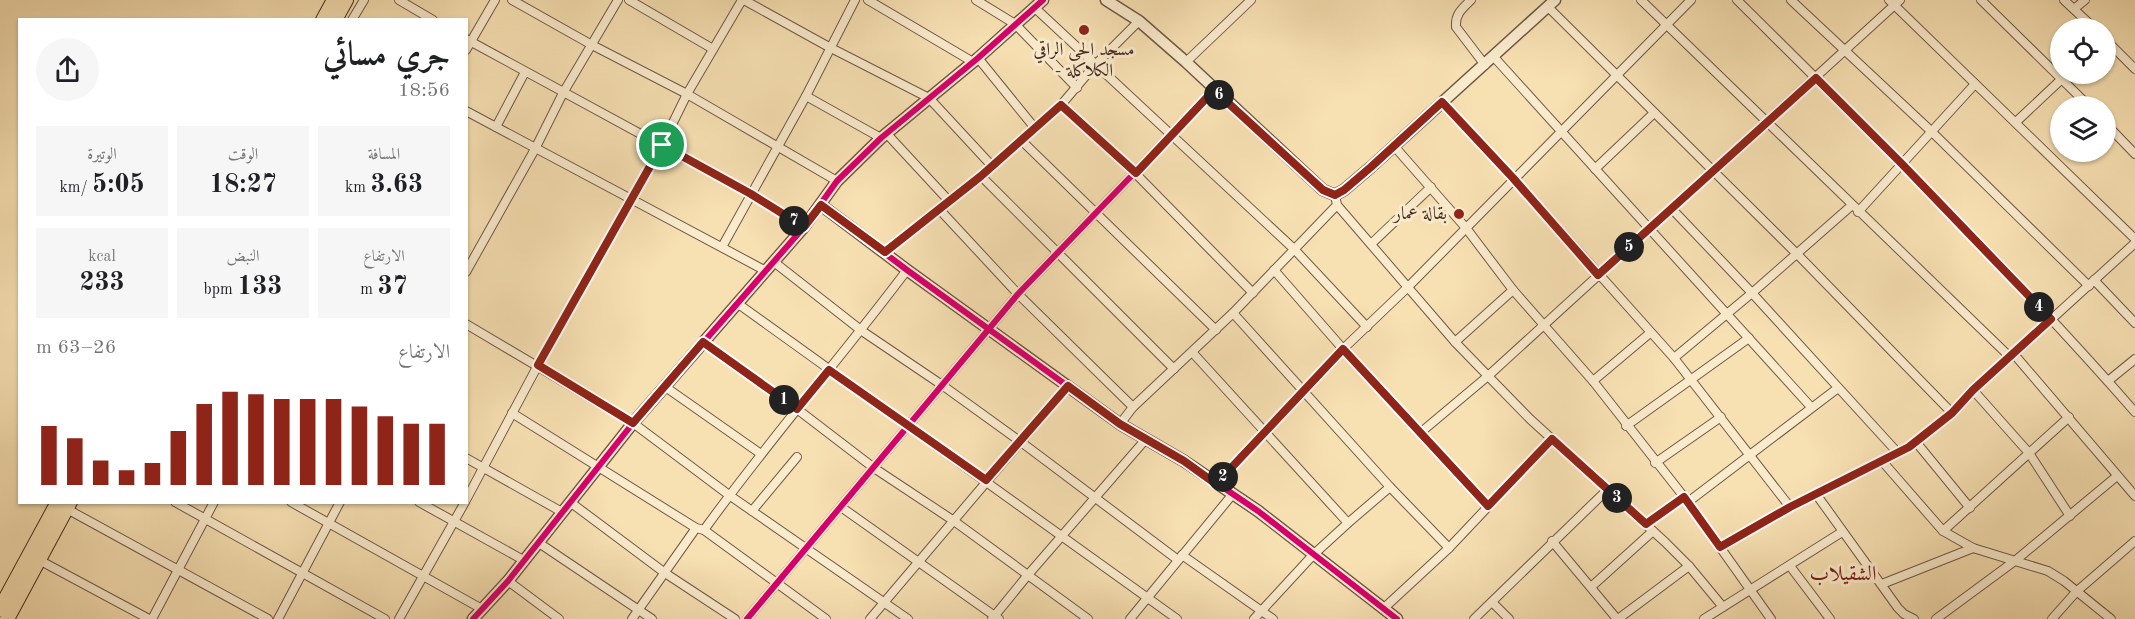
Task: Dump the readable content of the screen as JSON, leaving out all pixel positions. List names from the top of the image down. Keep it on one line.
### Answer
{"districts":["الشقيلاب"],"places":["مسجد الحي الراقي - الكلاكلة","بقالة عمار"],"page":{"heading":["جري مسائي","18:56"],"pins":["6","7","5","4","1","2","3"],"stats":[["المسافة","3.63 km"],["الوقت","18:27"],["الوتيرة","5:05 /km"],["الارتفاع","37 m"],["النبض","133 bpm"],["kcal","233"]],"chart":["الارتفاع","26–63 m"]}}
